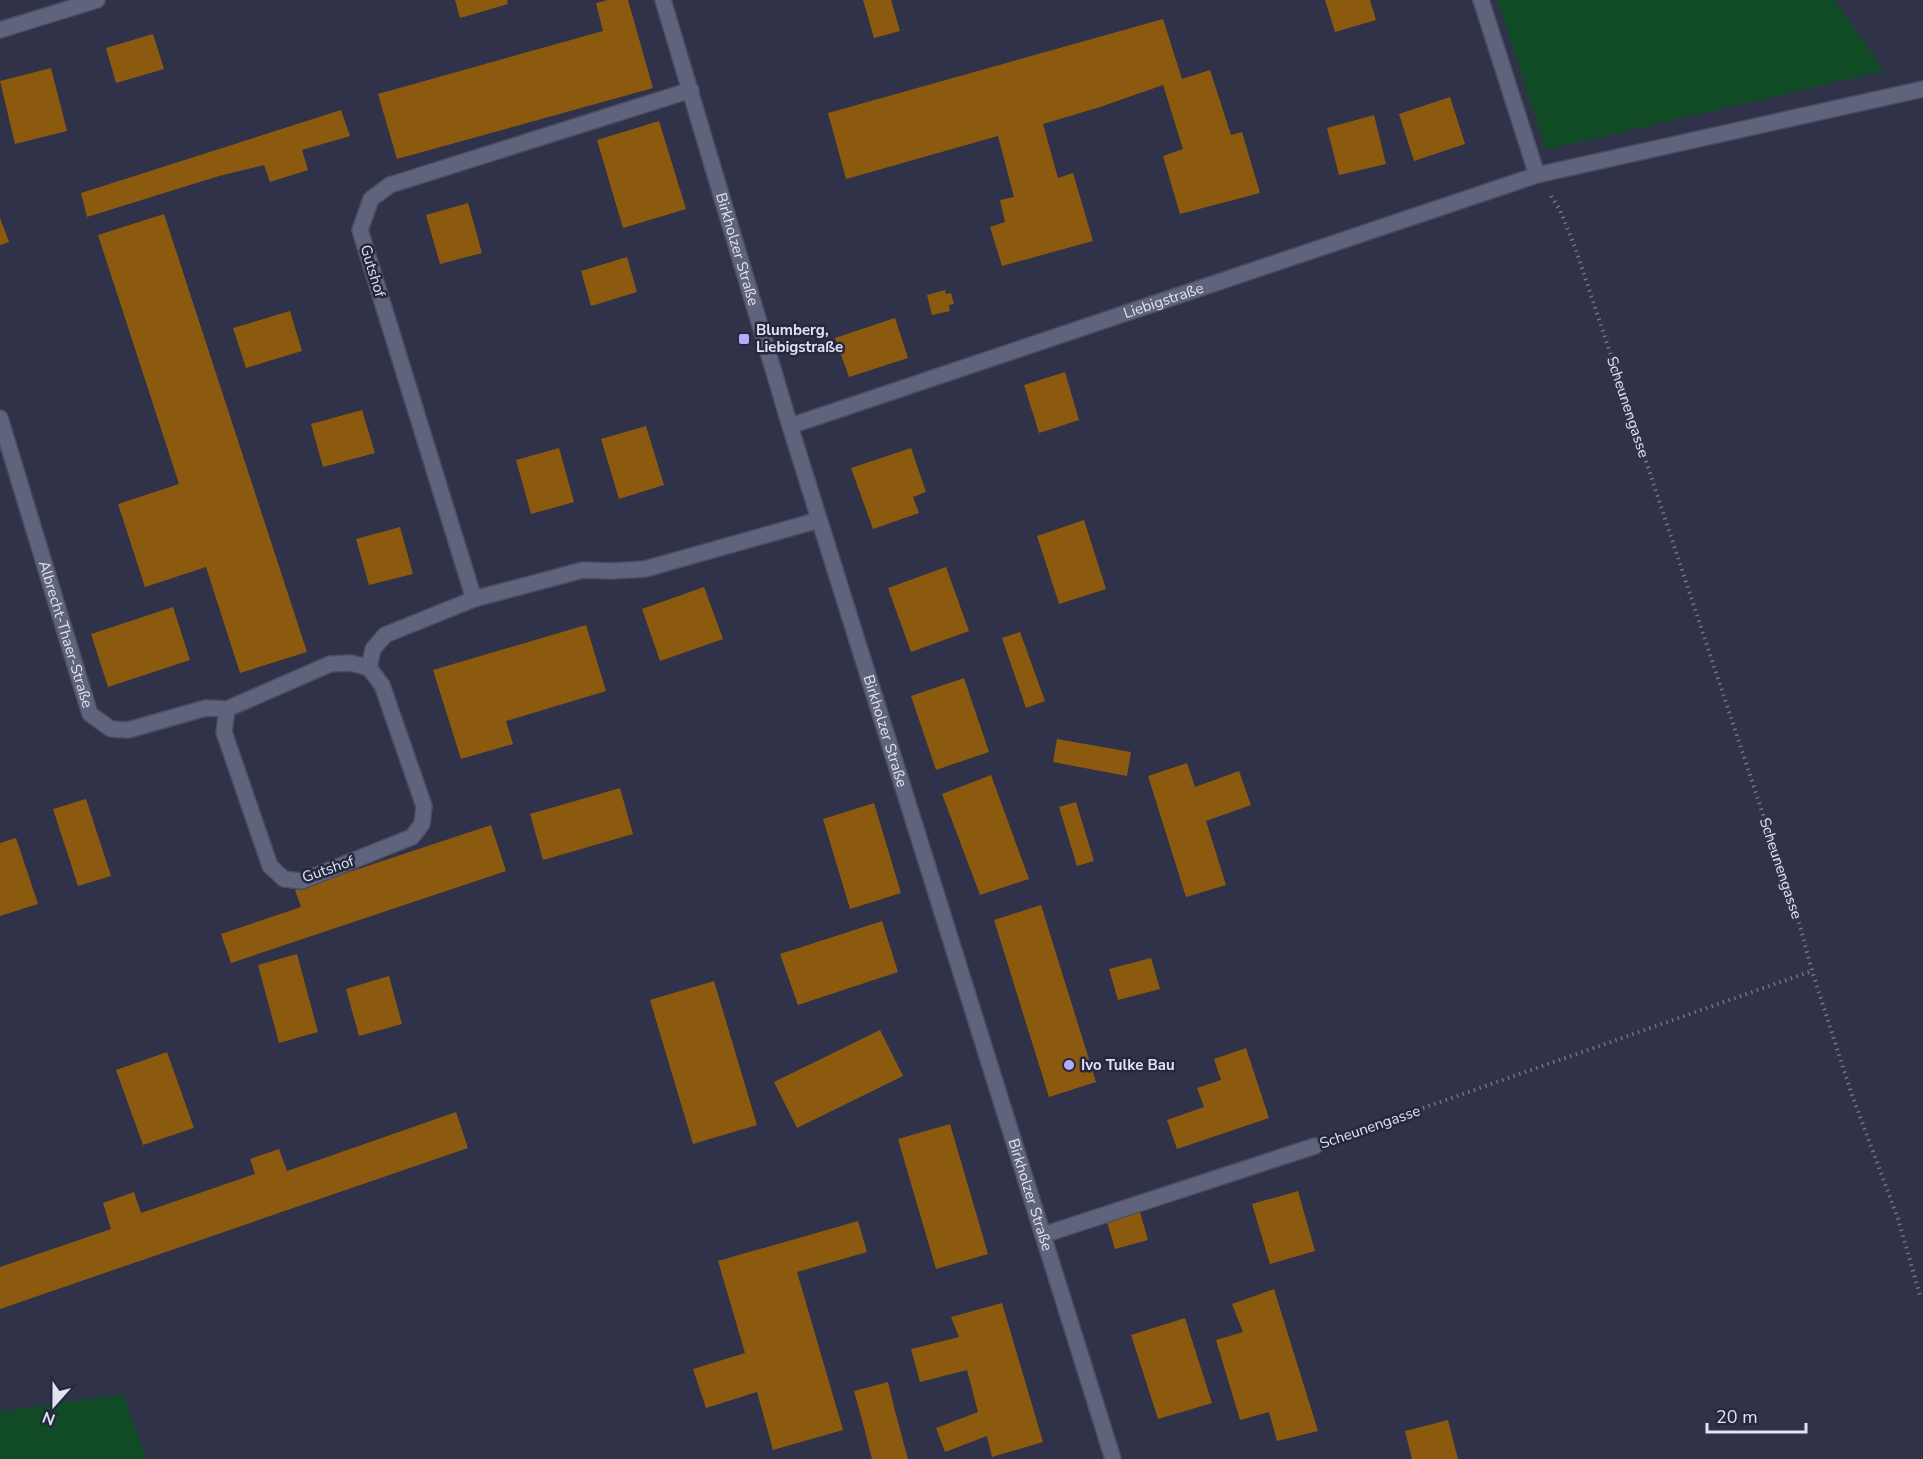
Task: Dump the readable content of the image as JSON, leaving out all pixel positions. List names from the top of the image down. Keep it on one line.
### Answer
{"streets":{"street":["Birkholzer Straße","Gutshof","Liebigstraße","Scheunengasse","Albrecht-Thaer-Straße"]},"crossings":[["Birkholzer Straße","Gutshof"],["Birkholzer Straße","Liebigstraße"],["Birkholzer Straße","Scheunengasse"],["Gutshof","Albrecht-Thaer-Straße"],["Liebigstraße","Scheunengasse"]],"places":{"transit":["Blumberg, Liebigstraße"],"other":["Ivo Tulke Bau"]},"scale_bar":"20 m","north":"bottom"}
